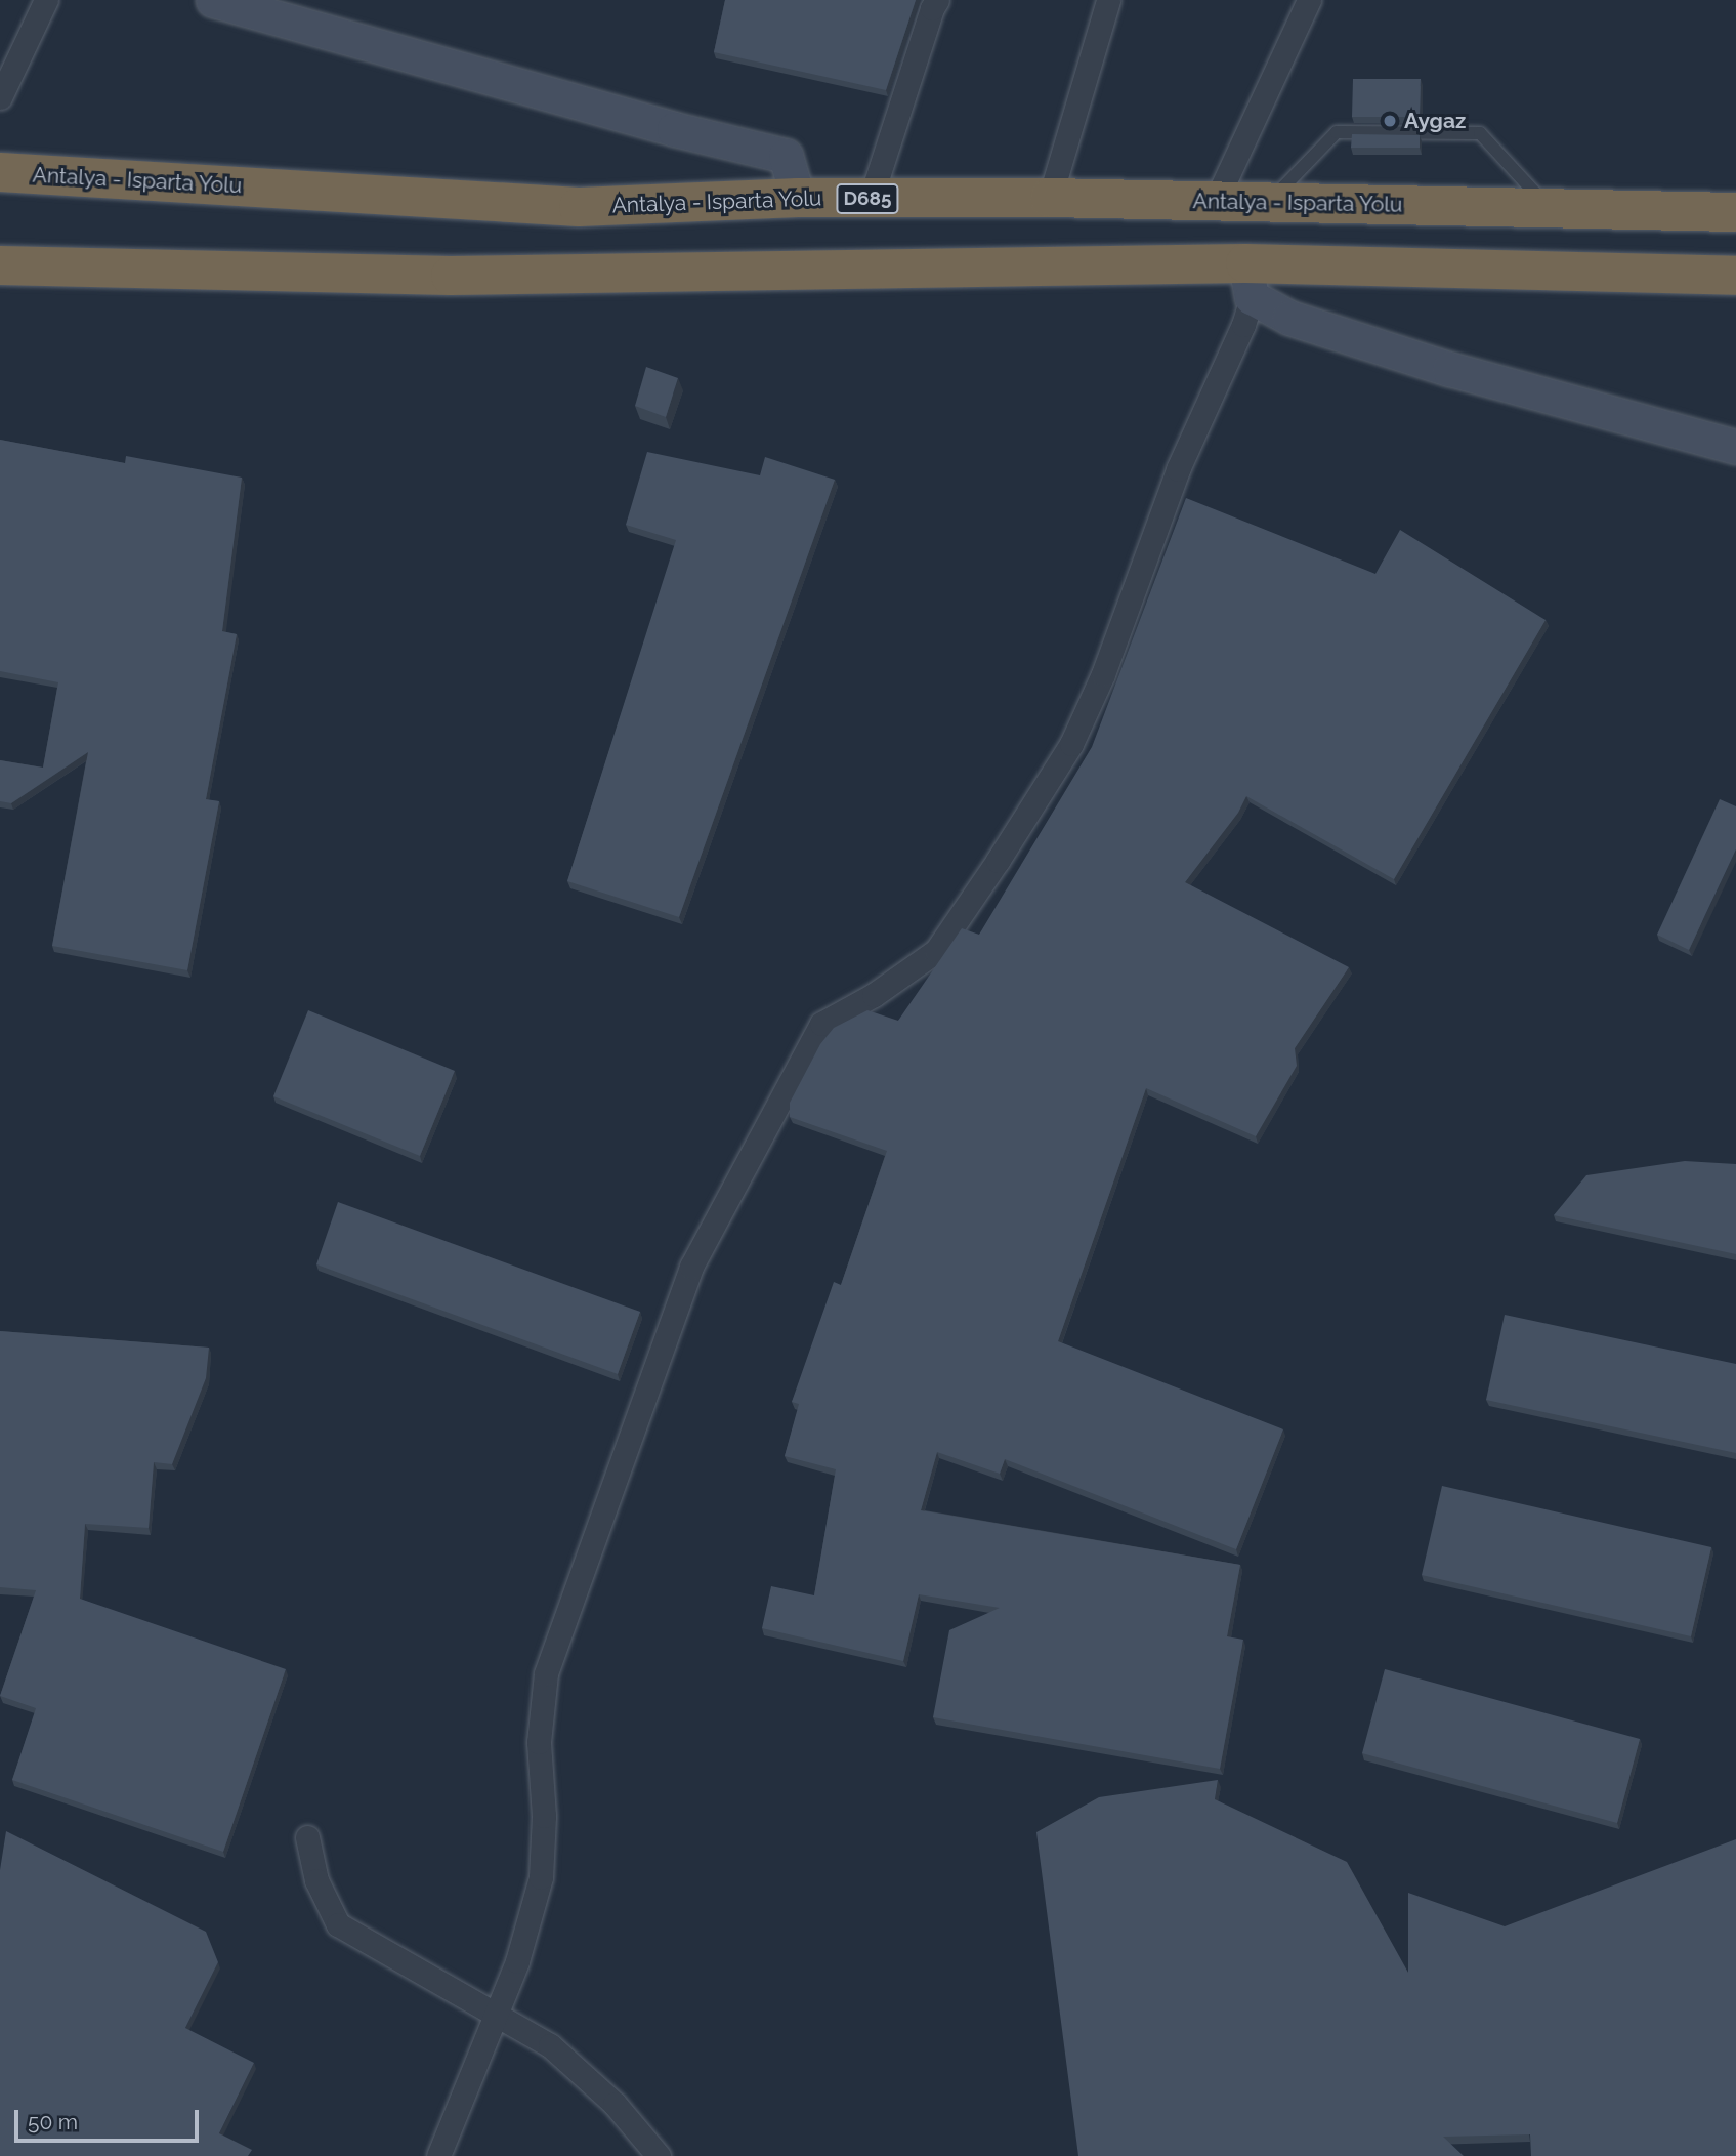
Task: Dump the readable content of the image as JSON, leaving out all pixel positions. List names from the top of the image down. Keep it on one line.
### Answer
{"streets":{"highway":["Antalya - Isparta Yolu","D685"]},"places":["Aygaz"],"scale_bar":"50 m"}
